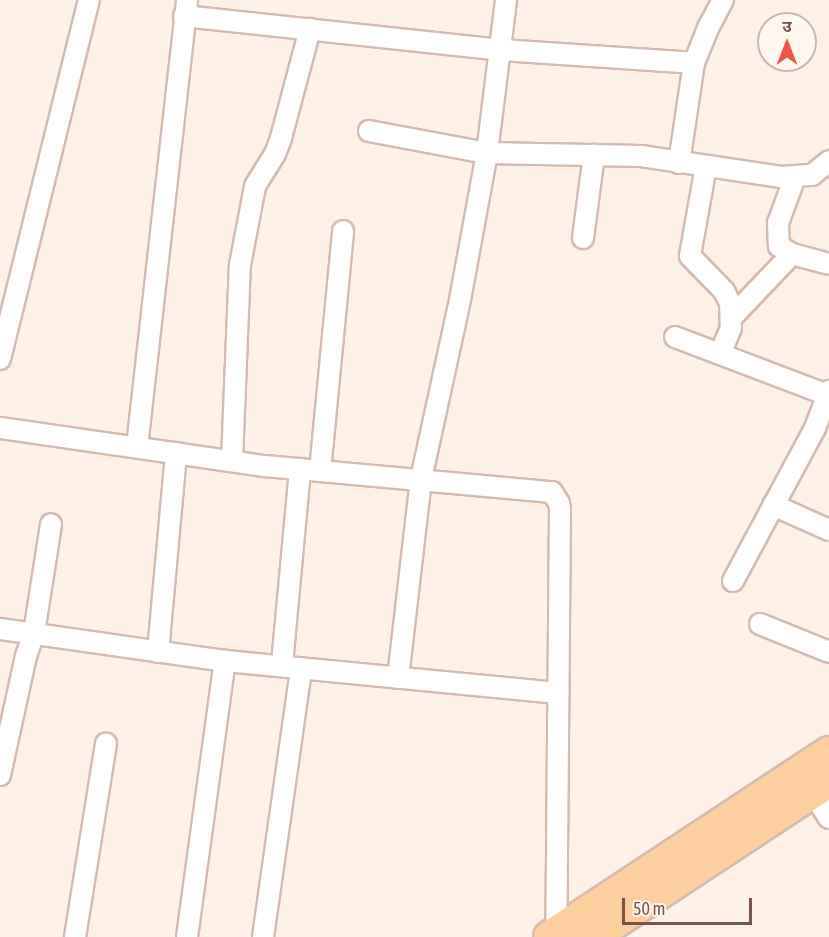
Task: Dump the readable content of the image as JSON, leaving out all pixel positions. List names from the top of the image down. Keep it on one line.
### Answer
{"scale_bar":"50 m","north":"top"}
